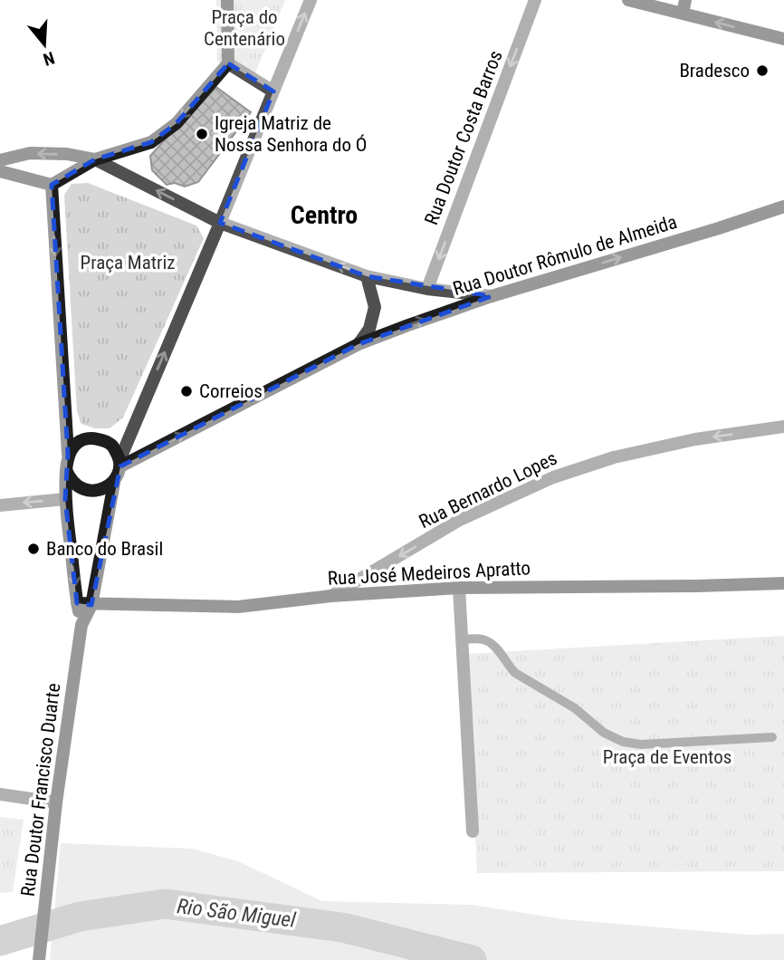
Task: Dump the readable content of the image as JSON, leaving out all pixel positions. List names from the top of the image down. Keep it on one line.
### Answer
{"streets":{"main road":["Rua Doutor Rômulo de Almeida","Rua José Medeiros Apratto","Rua Doutor Francisco Duarte"],"street":["Rua Doutor Costa Barros","Rua Bernardo Lopes"]},"crossings":[["Rua Doutor Rômulo de Almeida","Rua Doutor Francisco Duarte"],["Rua Bernardo Lopes","Rua José Medeiros Apratto"],["Rua José Medeiros Apratto","Rua Doutor Francisco Duarte"]],"one_way":["Rua Doutor Costa Barros","Rua Doutor Rômulo de Almeida","Rua Bernardo Lopes"],"districts":["Centro"],"water":["Rio São Miguel"],"parks":["Praça do Centenário","Praça Matriz","Praça de Eventos"],"places":["Bradesco","Igreja Matriz de Nossa Senhora do Ó","Correios","Banco do Brasil"],"north":"bottom"}
